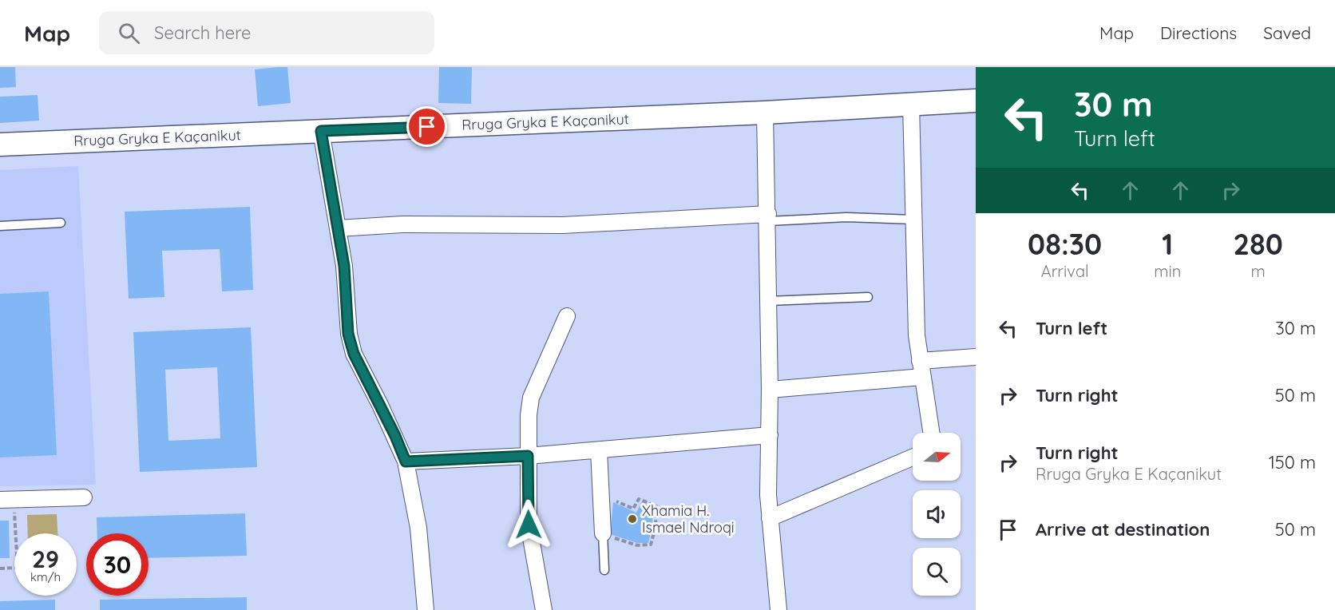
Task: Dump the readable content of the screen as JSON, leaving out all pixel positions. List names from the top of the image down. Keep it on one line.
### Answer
{"streets":{"street":["Rruga Gryka E Kaçanikut"]},"places":["Xhamia H. Ismael Ndroqi"],"north":"right","page":{"header":"Map","search":"Search here","nav":["Map","Directions","Saved"],"turn":["30 m","Turn left"],"eta":["08:30","Arrival","1","min","280","m"],"list":[{"name":"Turn left","value":"30 m"},{"name":"Turn right","value":"50 m"},{"name":"Turn right","note":"Rruga Gryka E Kaçanikut","value":"150 m"},{"name":"Arrive at destination","value":"50 m"}],"speed":"29 km/h","limit":"30"}}
